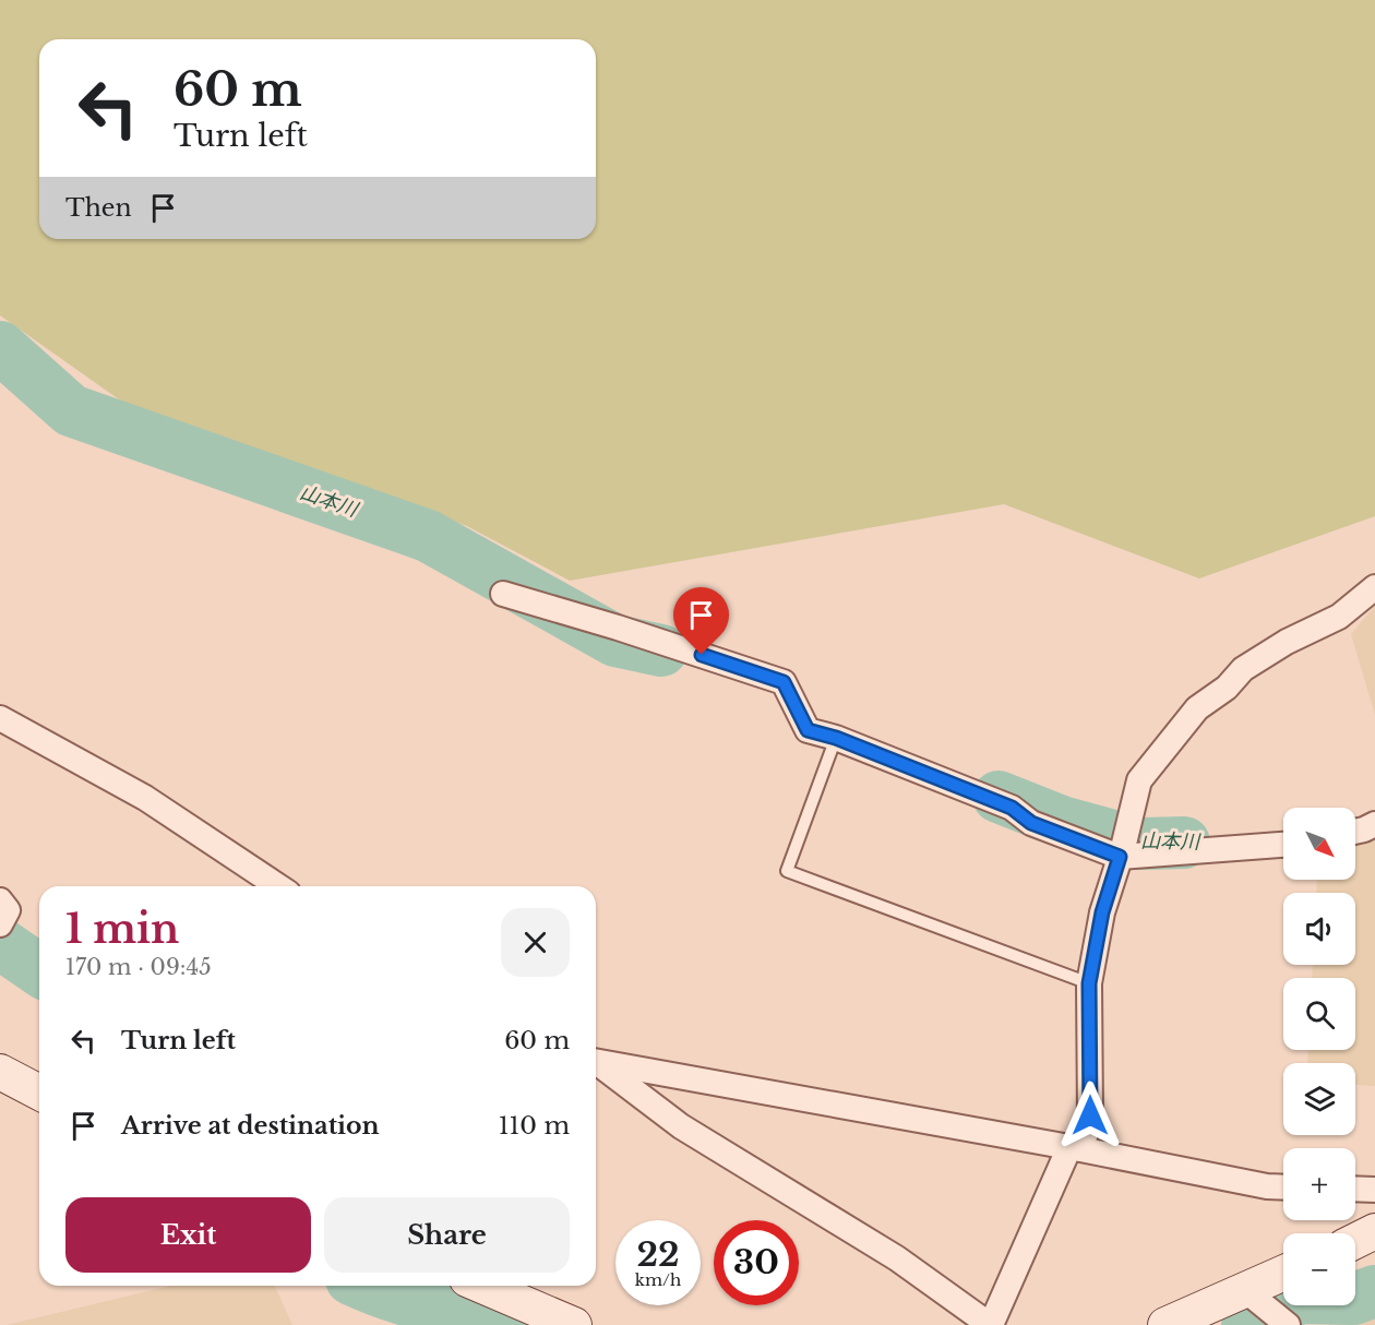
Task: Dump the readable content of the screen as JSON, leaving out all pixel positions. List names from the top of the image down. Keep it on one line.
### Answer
{"water":["山本川"],"north":"bottom right","page":{"turn":["60 m","Turn left"],"then":"Then","map_buttons":["+","−"],"heading":["1 min","170 m · 09:45"],"list":[{"name":"Turn left","value":"60 m"},{"name":"Arrive at destination","value":"110 m"}],"buttons":["Exit","Share"],"speed":"22 km/h","limit":"30"}}
